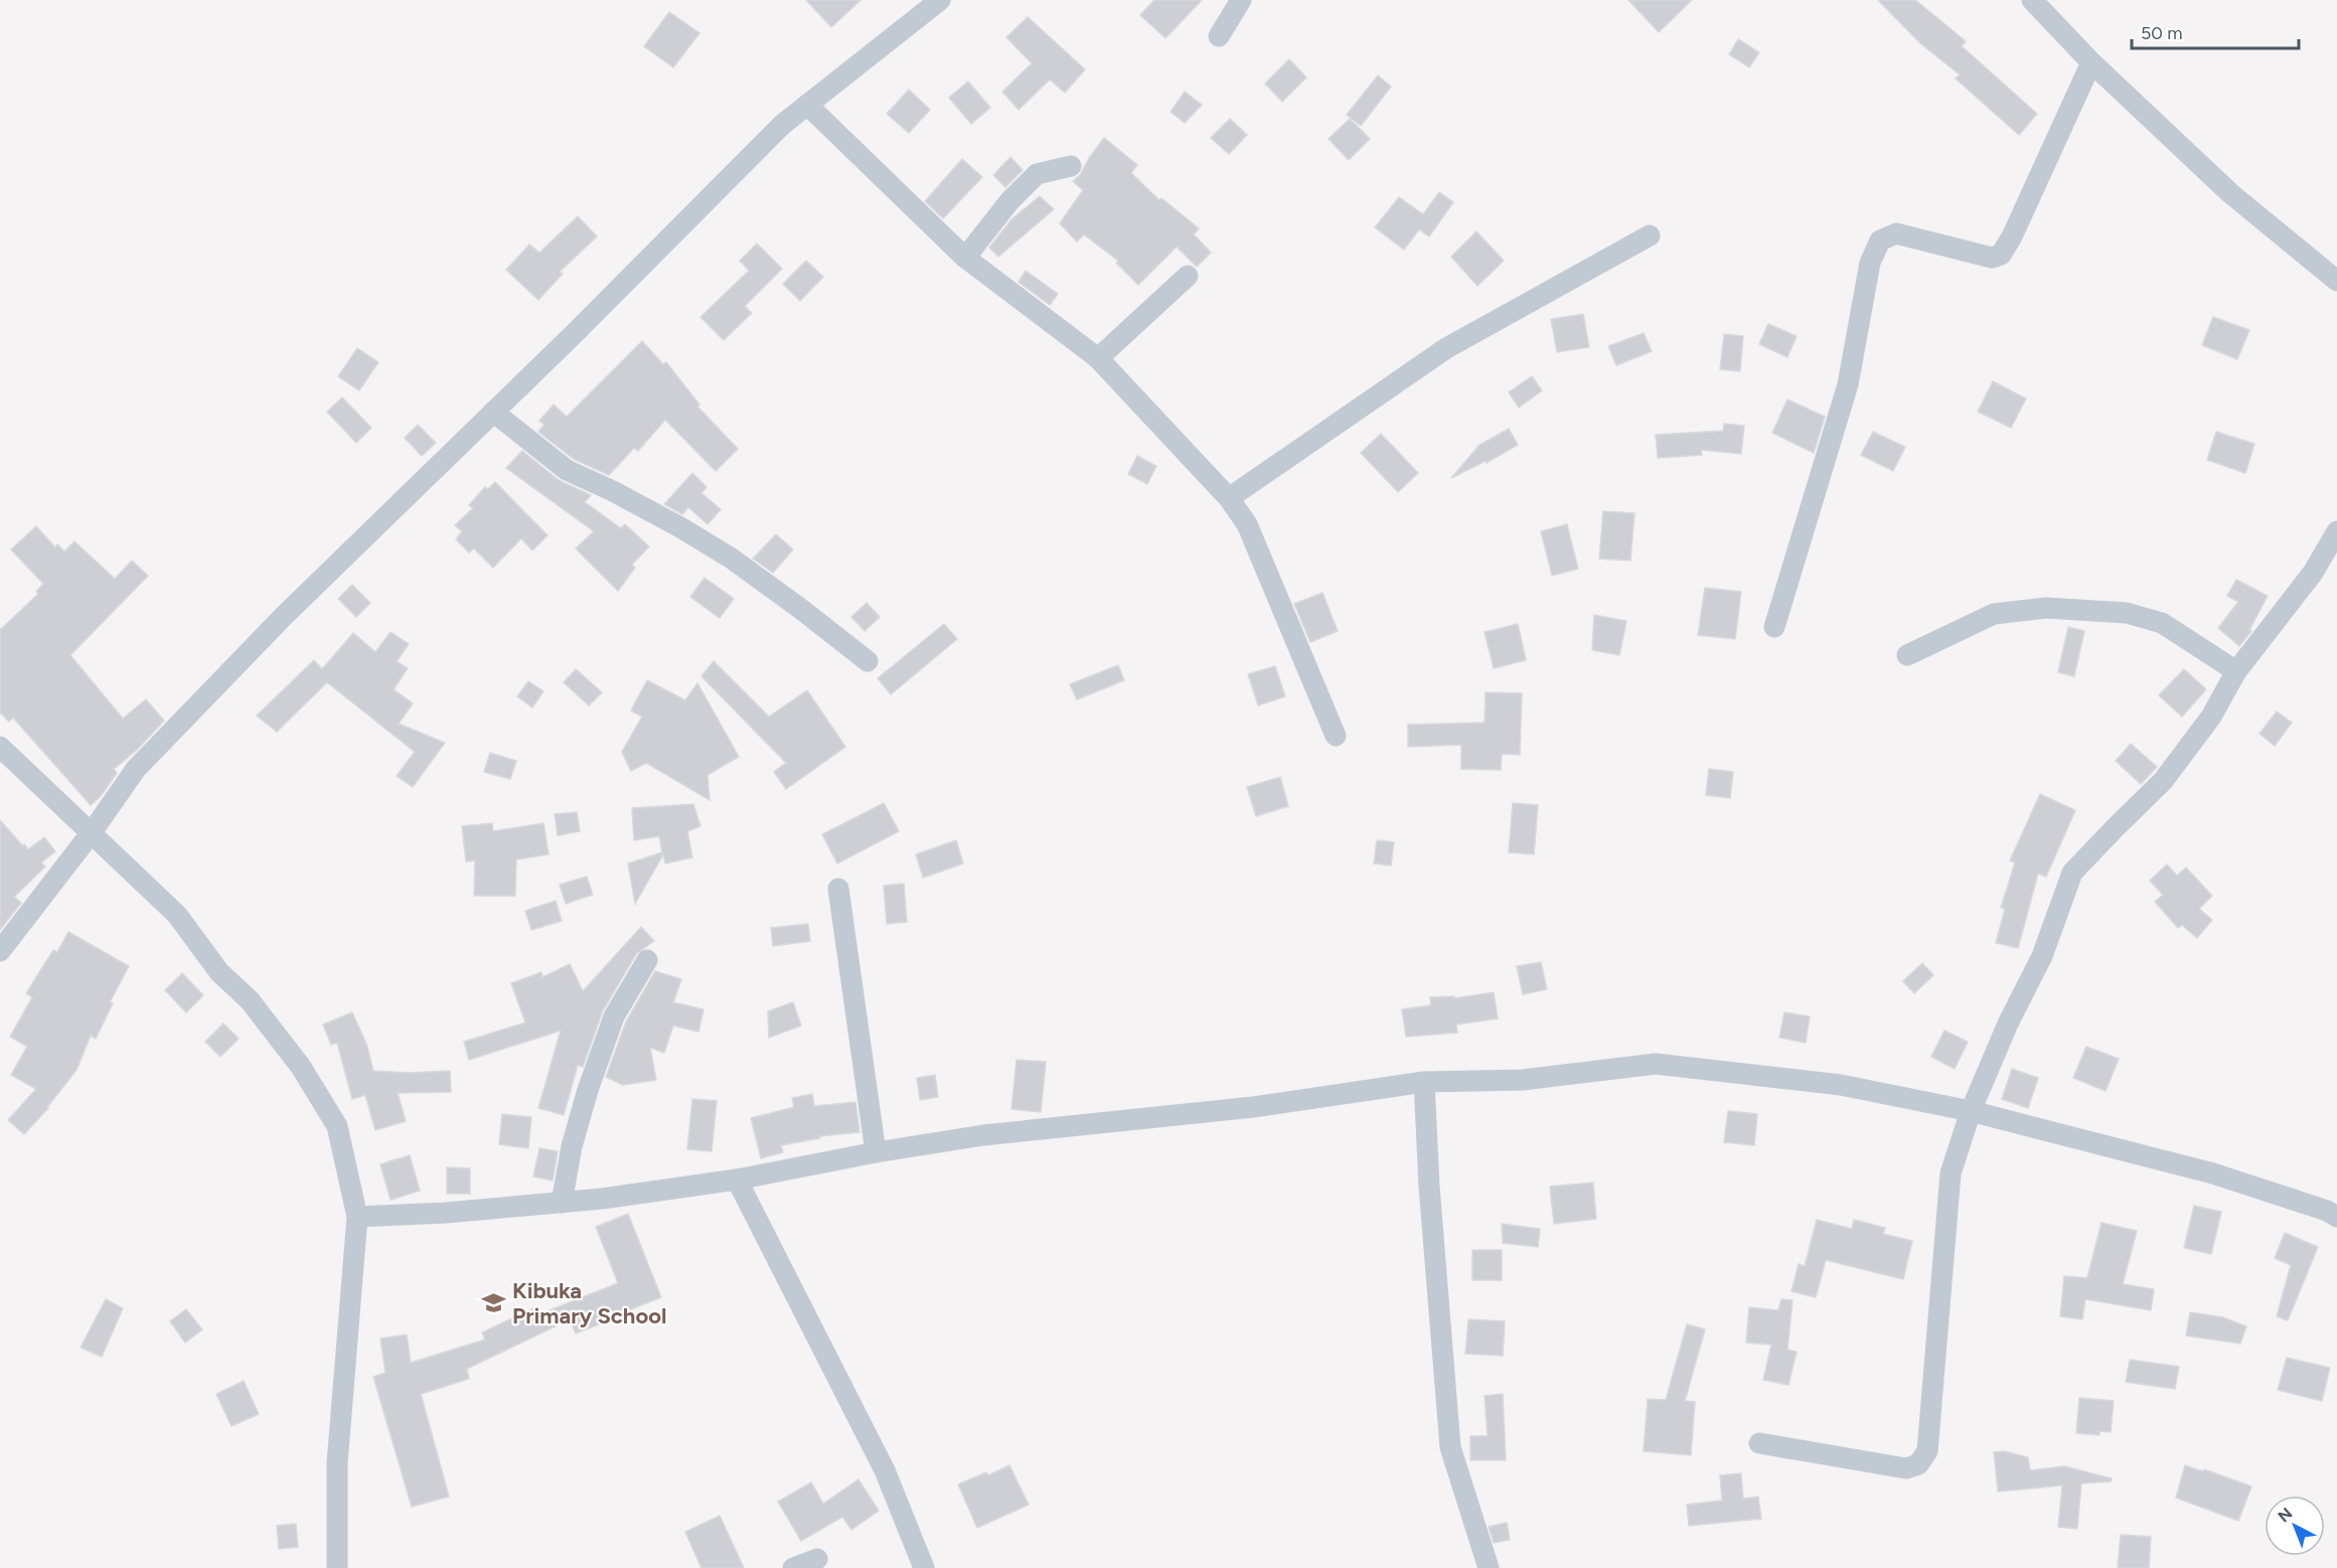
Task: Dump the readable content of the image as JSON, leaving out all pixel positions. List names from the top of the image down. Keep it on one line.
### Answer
{"places":{"school or university":["Kibuka Primary School"]},"scale_bar":"50 m","north":"top left"}
